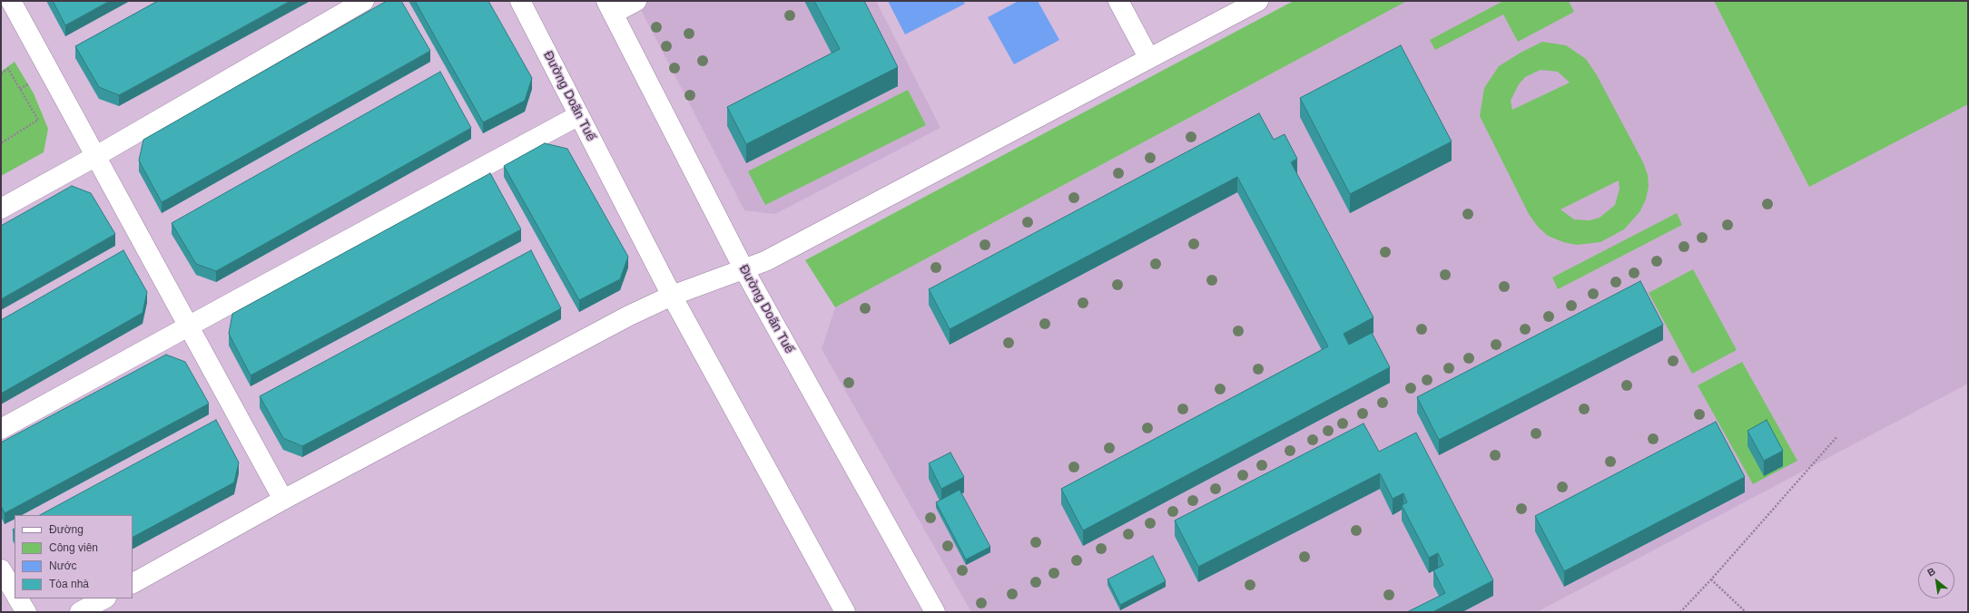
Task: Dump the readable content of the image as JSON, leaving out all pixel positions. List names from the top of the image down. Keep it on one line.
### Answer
{"streets":{"street":["Đường Doãn Tuế"]},"legend":["Đường","Công viên","Nước","Tòa nhà"],"north":"top left"}
